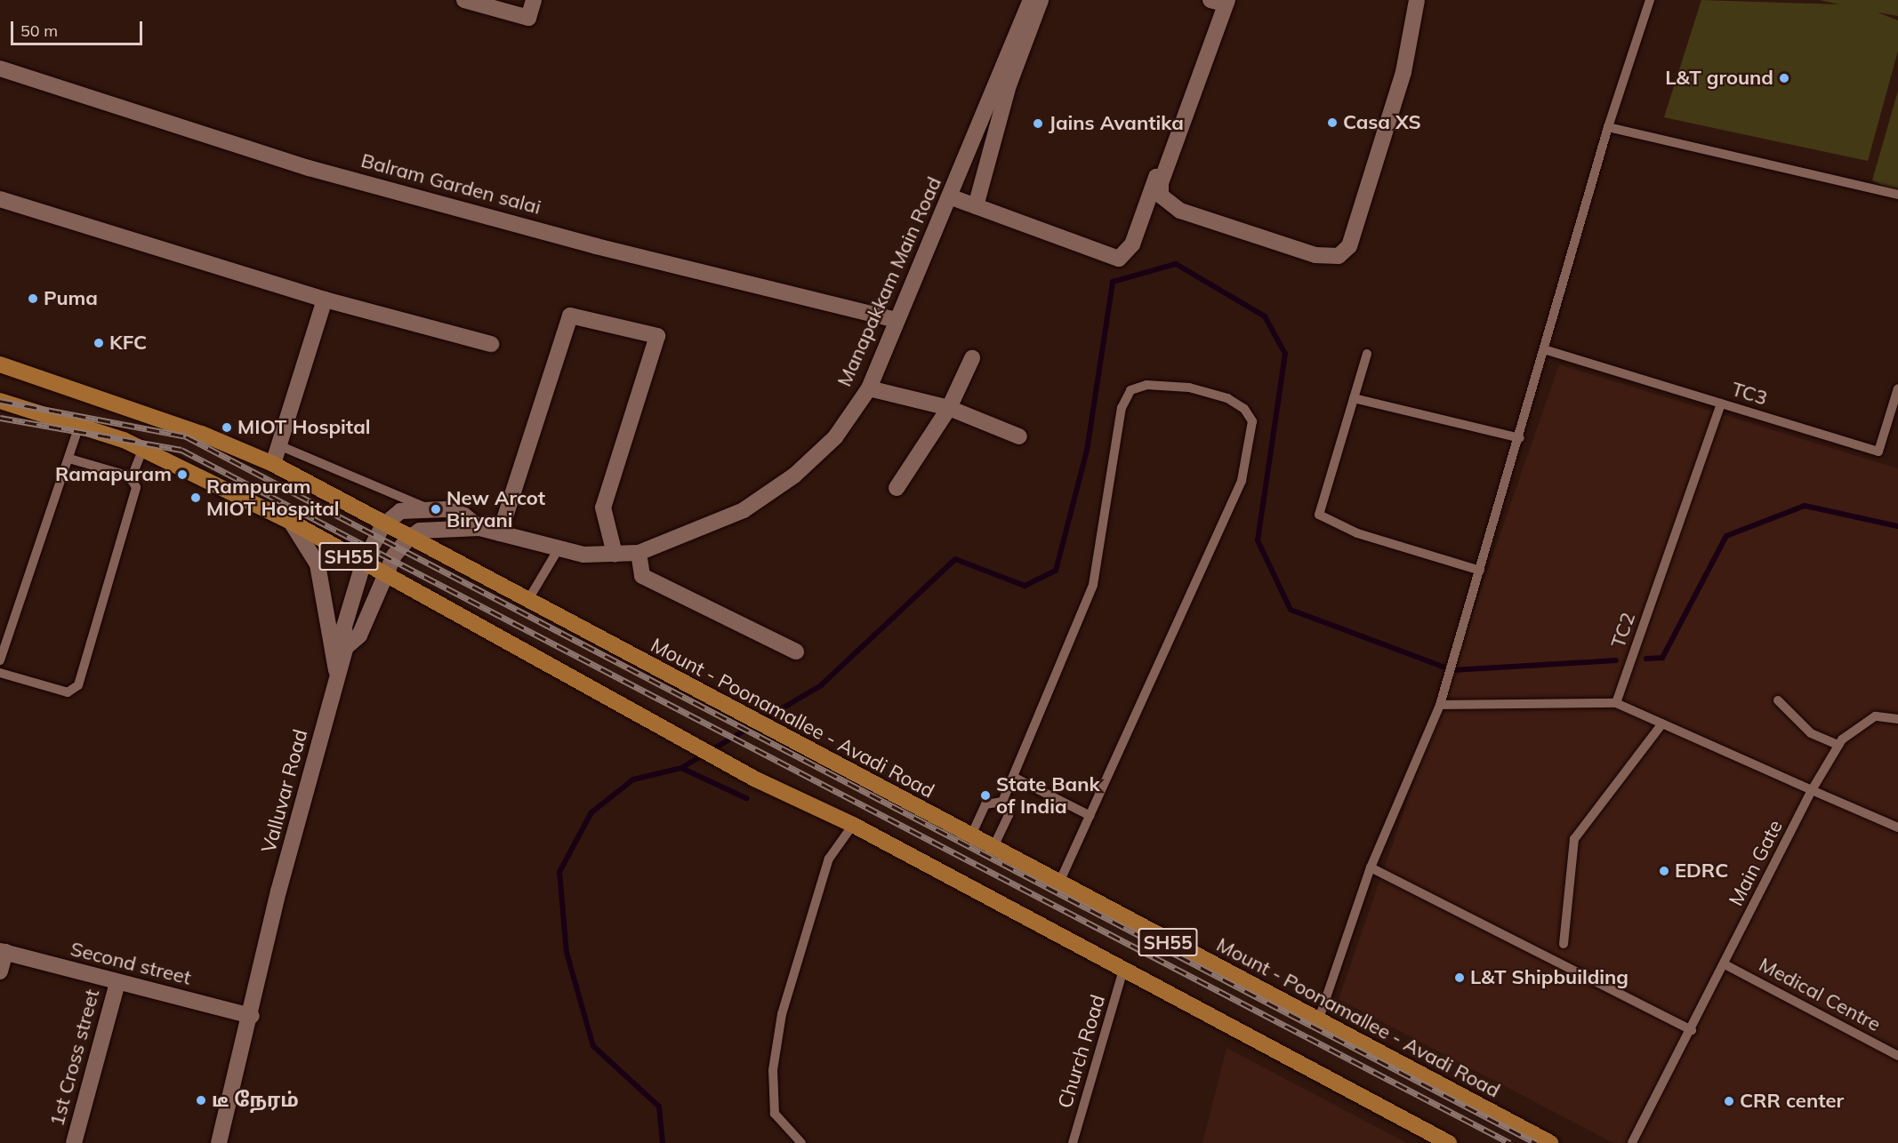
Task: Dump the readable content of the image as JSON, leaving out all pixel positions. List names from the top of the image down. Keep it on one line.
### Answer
{"streets":{"main road":["SH55","Mount - Poonamallee - Avadi Road"],"street":["Balram Garden salai","Manapakkam Main Road","Valluvar Road","Second street","1st Cross street"],"lane":["TC3","TC2","Main Gate","Medical Centre","Church Road"]},"crossings":[["Balram Garden salai","Manapakkam Main Road"],["Manapakkam Main Road","SH55"],["Manapakkam Main Road","Mount - Poonamallee - Avadi Road"],["Manapakkam Main Road","Valluvar Road"],["TC3","TC2"],["SH55","Valluvar Road"],["SH55","Church Road"],["Mount - Poonamallee - Avadi Road","Valluvar Road"],["Valluvar Road","Second street"],["Main Gate","Medical Centre"],["Second street","1st Cross street"]],"places":["L&T ground","Casa XS","Jains Avantika","Puma","KFC","MIOT Hospital","Ramapuram","Rampuram MIOT Hospital","New Arcot Biryani","State Bank of India","EDRC","L&T Shipbuilding","டீ நேரம்","CRR center"],"scale_bar":"50 m"}
